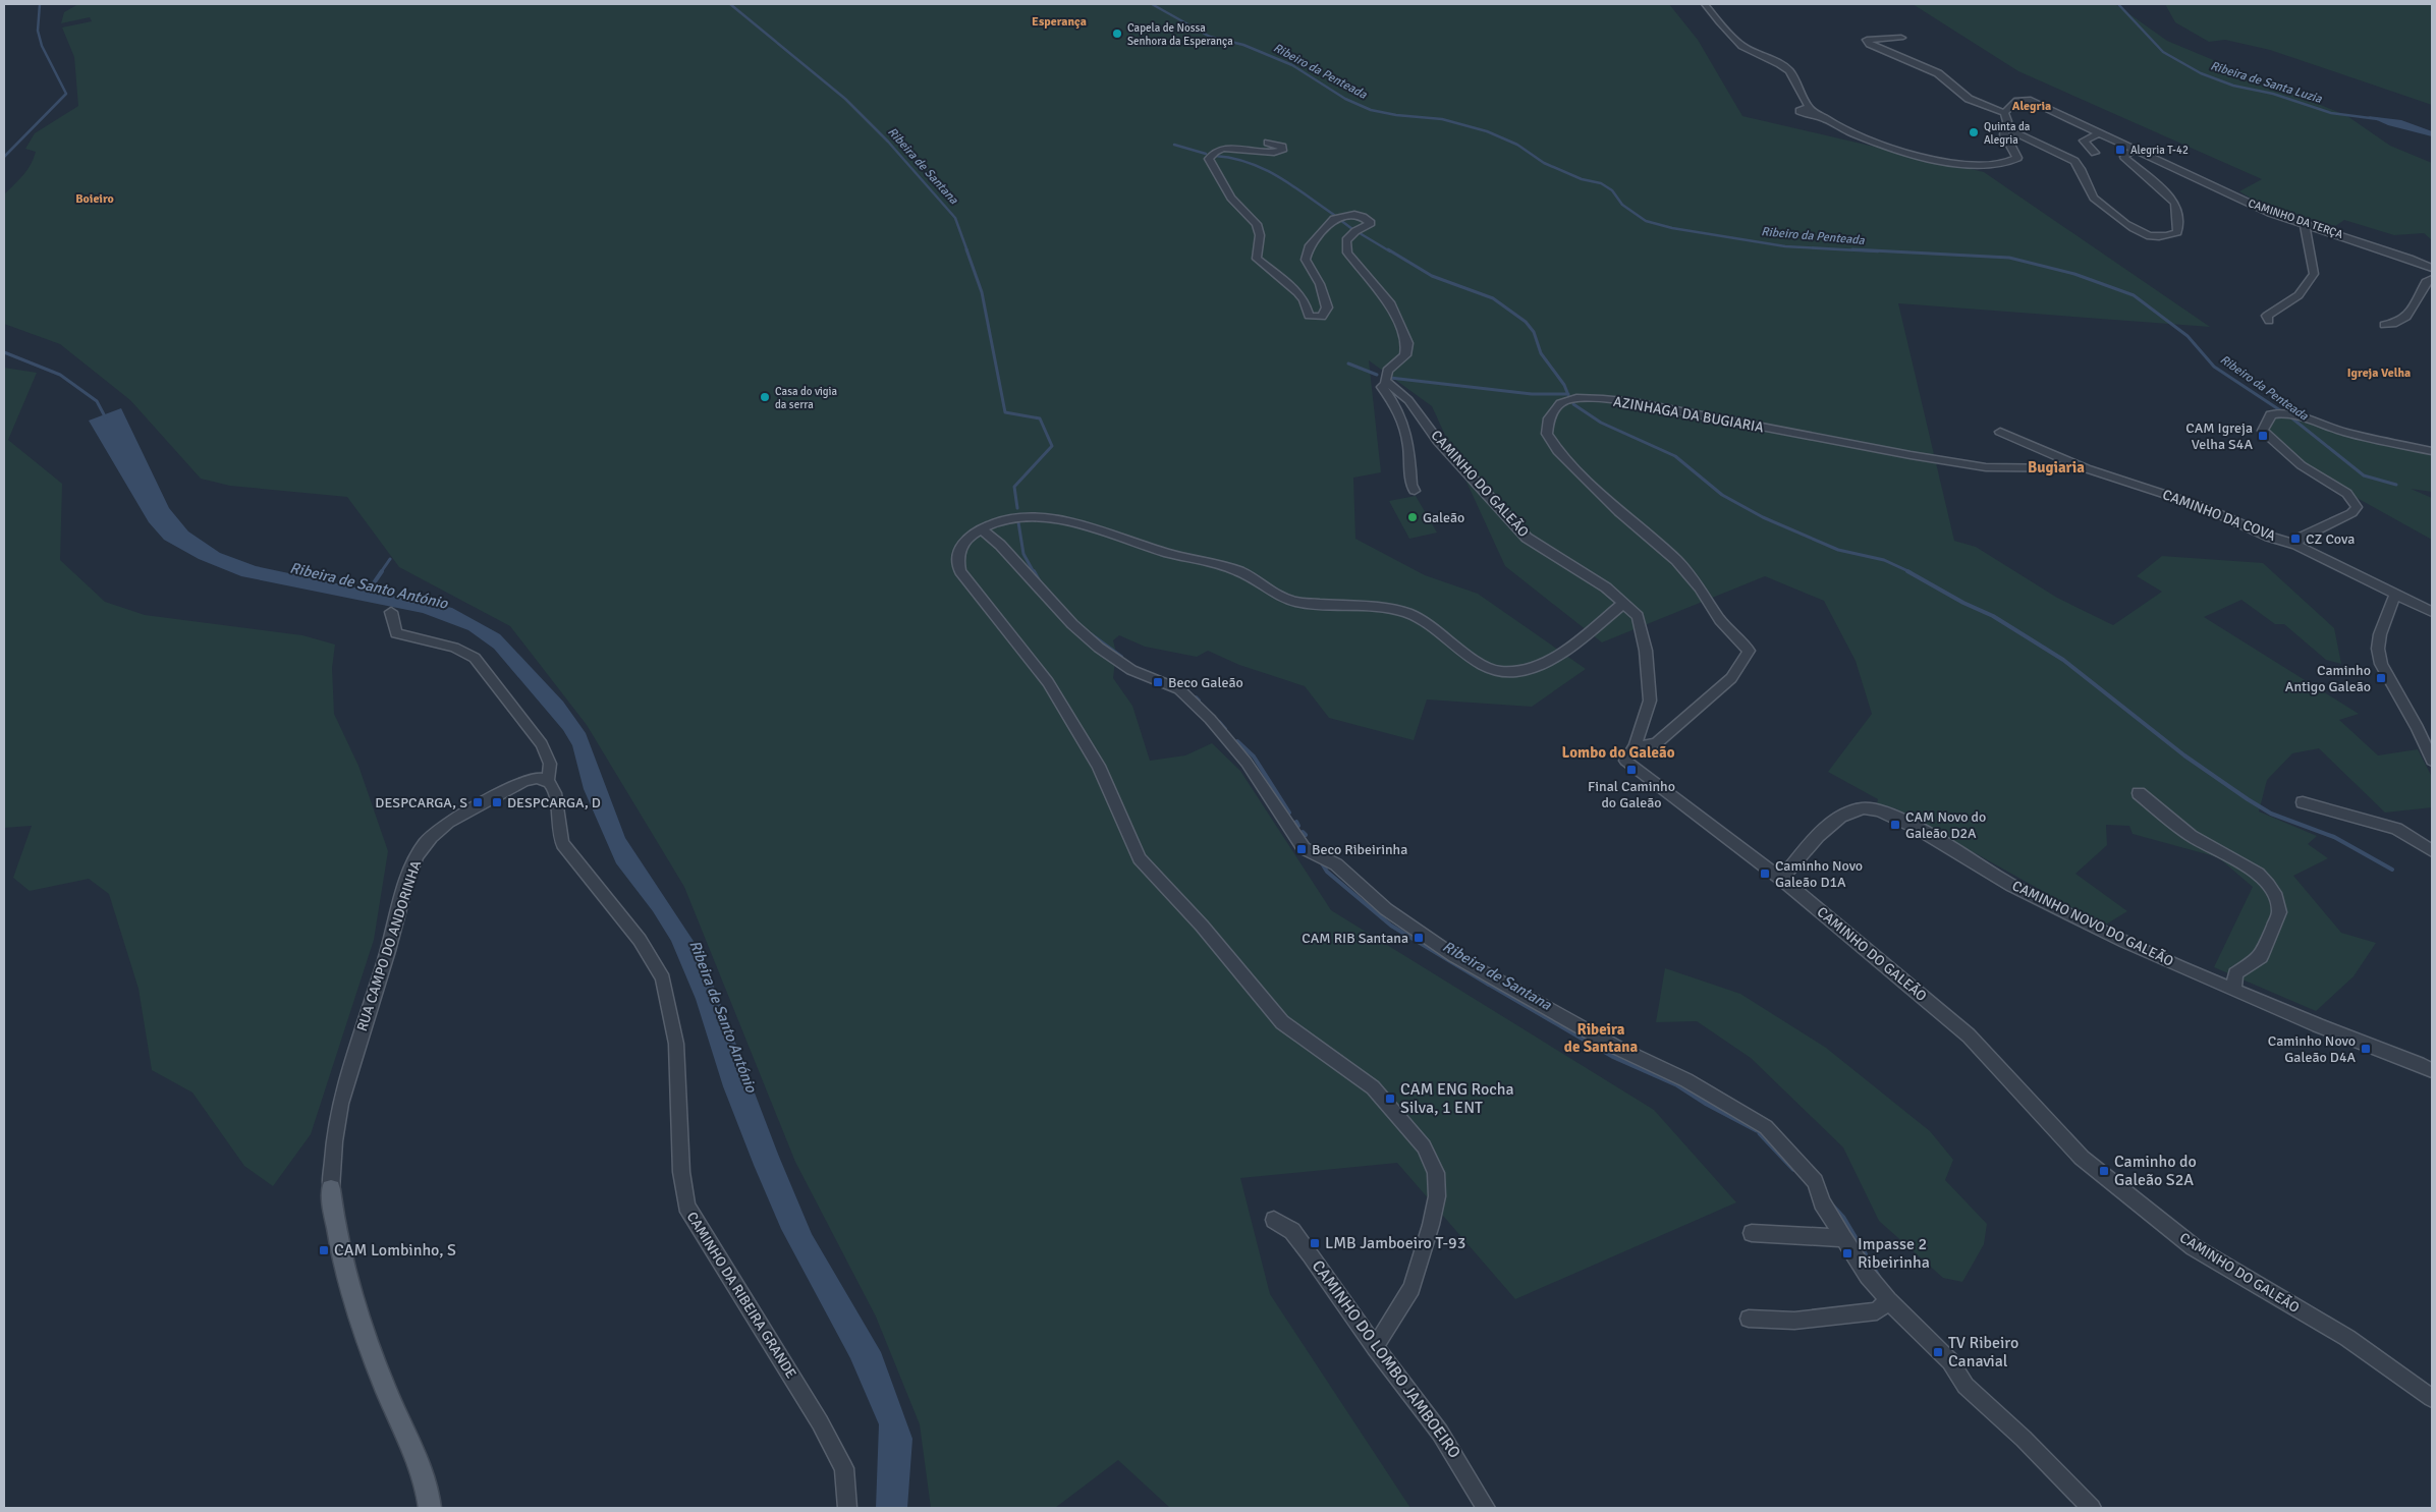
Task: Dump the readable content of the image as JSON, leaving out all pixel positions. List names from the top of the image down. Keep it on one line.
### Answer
{"streets":{"street":["CAMINHO DA TERÇA","AZINHAGA DA BUGIARIA","CAMINHO DO GALEÃO","CAMINHO DA COVA","CAMINHO NOVO DO GALEÃO","RUA CAMPO DO ANDORINHA","CAMINHO DA RIBEIRA GRANDE","CAMINHO DO LOMBO JAMBOEIRO"]},"crossings":[["AZINHAGA DA BUGIARIA","CAMINHO DO GALEÃO"],["AZINHAGA DA BUGIARIA","CAMINHO DA COVA"],["CAMINHO DO GALEÃO","CAMINHO NOVO DO GALEÃO"],["RUA CAMPO DO ANDORINHA","CAMINHO DA RIBEIRA GRANDE"]],"districts":["Esperança","Alegria","Boieiro","Igreja Velha","Bugiaria","Lombo do Galeão","Ribeira de Santana"],"water":["Ribeiro da Penteada","Ribeira de Santa Luzia","Ribeira de Santana","Ribeira de Santo António"],"places":{"other":["Capela de Nossa Senhora da Esperança","Quinta da Alegria","Casa do vigia da serra","Galeão"],"transit":["Alegria T-42","CAM Igreja Velha S4A","CZ Cova","Caminho Antigo Galeão","Beco Galeão","Final Caminho do Galeão","DESPCARGA, S","DESPCARGA, D","CAM Novo do Galeão D2A","Beco Ribeirinha","Caminho Novo Galeão D1A","CAM RIB Santana","Caminho Novo Galeão D4A","CAM ENG Rocha Silva, 1 ENT","Caminho do Galeão S2A","LMB Jamboeiro T-93","CAM Lombinho, S","Impasse 2 Ribeirinha","TV Ribeiro Canavial"]}}
